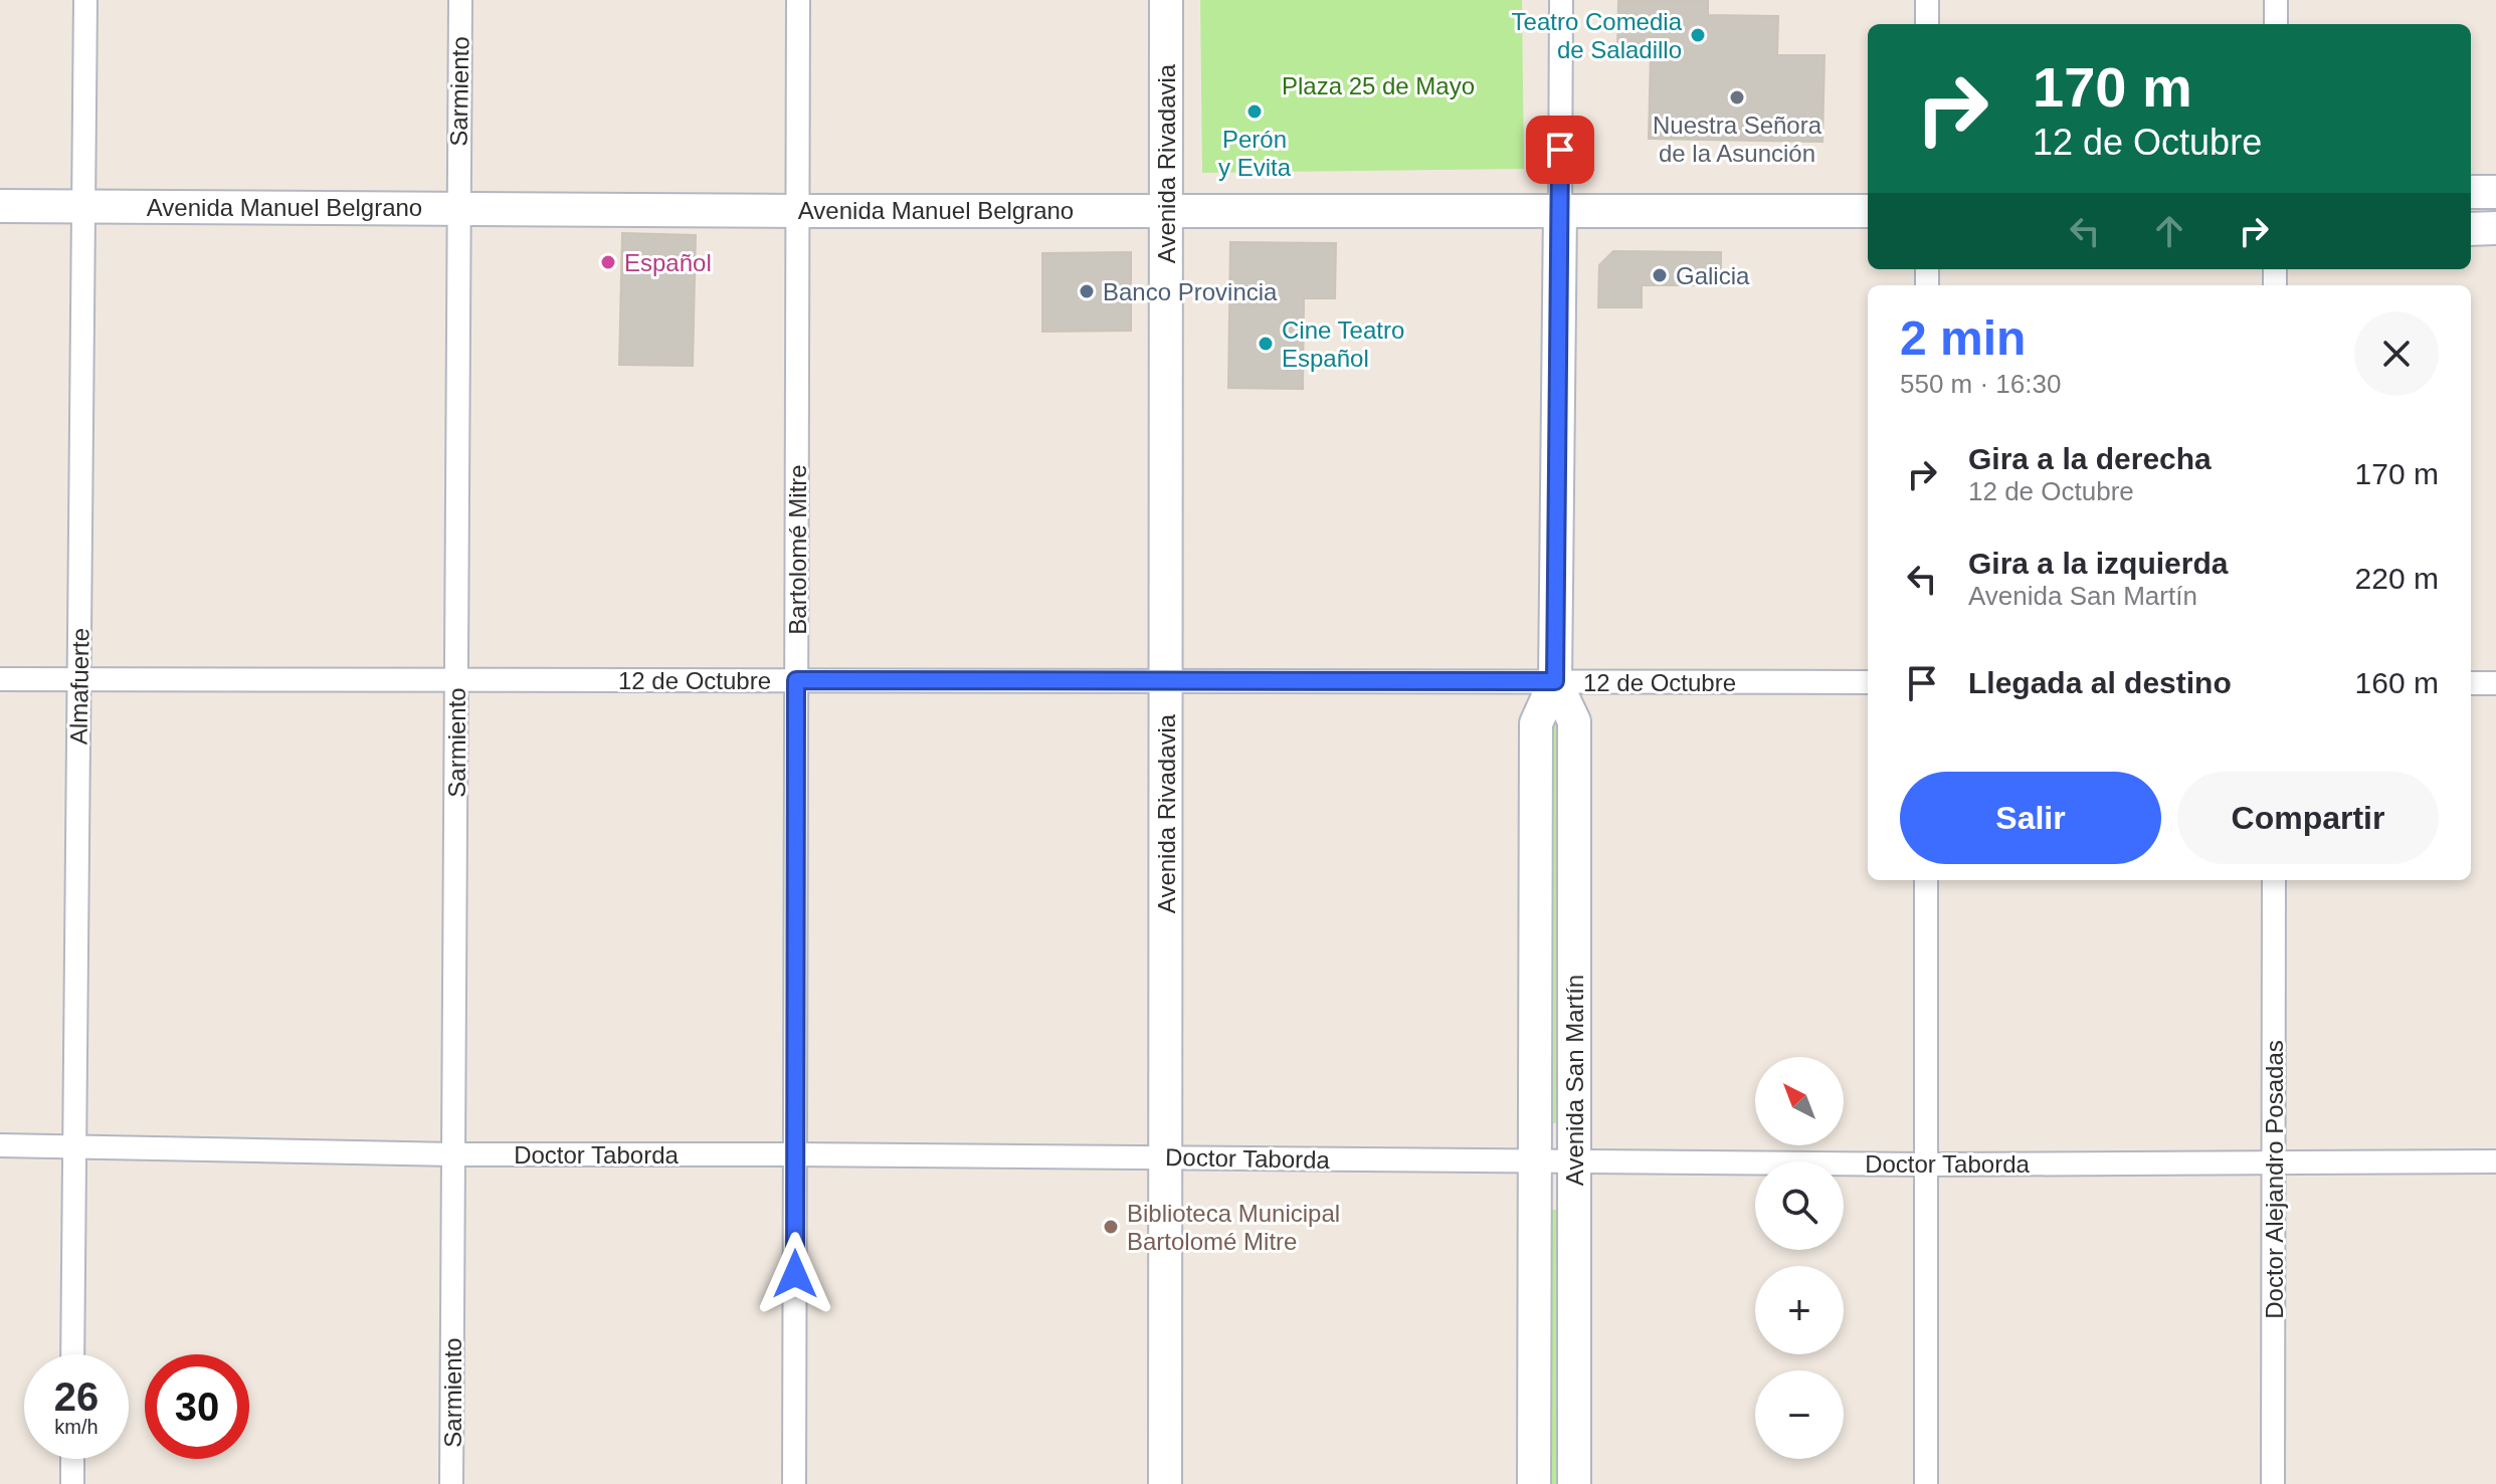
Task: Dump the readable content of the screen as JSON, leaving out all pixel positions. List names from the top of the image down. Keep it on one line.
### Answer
{"streets":{"main road":["Avenida Rivadavia","Avenida Manuel Belgrano","Avenida San Martín"],"street":["Sarmiento","Bartolomé Mitre","12 de Octubre","Almafuerte","Doctor Taborda","Doctor Alejandro Posadas"]},"crossings":[["Sarmiento","Avenida Manuel Belgrano"],["Sarmiento","12 de Octubre"],["Sarmiento","Doctor Taborda"],["Avenida Rivadavia","Avenida Manuel Belgrano"],["Avenida Rivadavia","12 de Octubre"],["Avenida Rivadavia","Doctor Taborda"],["Avenida Manuel Belgrano","Bartolomé Mitre"],["Avenida Manuel Belgrano","Almafuerte"],["Avenida Manuel Belgrano","Avenida San Martín"],["Bartolomé Mitre","12 de Octubre"],["Bartolomé Mitre","Doctor Taborda"],["12 de Octubre","Almafuerte"],["12 de Octubre","Avenida San Martín"],["Almafuerte","Doctor Taborda"],["Avenida San Martín","Doctor Taborda"],["Doctor Taborda","Doctor Alejandro Posadas"]],"parks":["Plaza 25 de Mayo"],"places":["Teatro Comedia de Saladillo","Nuestra Señora de la Asunción","Perón y Evita","Español","Galicia","Banco Provincia","Cine Teatro Español","Biblioteca Municipal Bartolomé Mitre"],"north":"top left","page":{"turn":["170 m","12 de Octubre"],"heading":["2 min","550 m · 16:30"],"list":[{"name":"Gira a la derecha","note":"12 de Octubre","value":"170 m"},{"name":"Gira a la izquierda","note":"Avenida San Martín","value":"220 m"},{"name":"Llegada al destino","value":"160 m"}],"buttons":["Salir","Compartir"],"map_buttons":["+","−"],"speed":"26 km/h","limit":"30"}}
